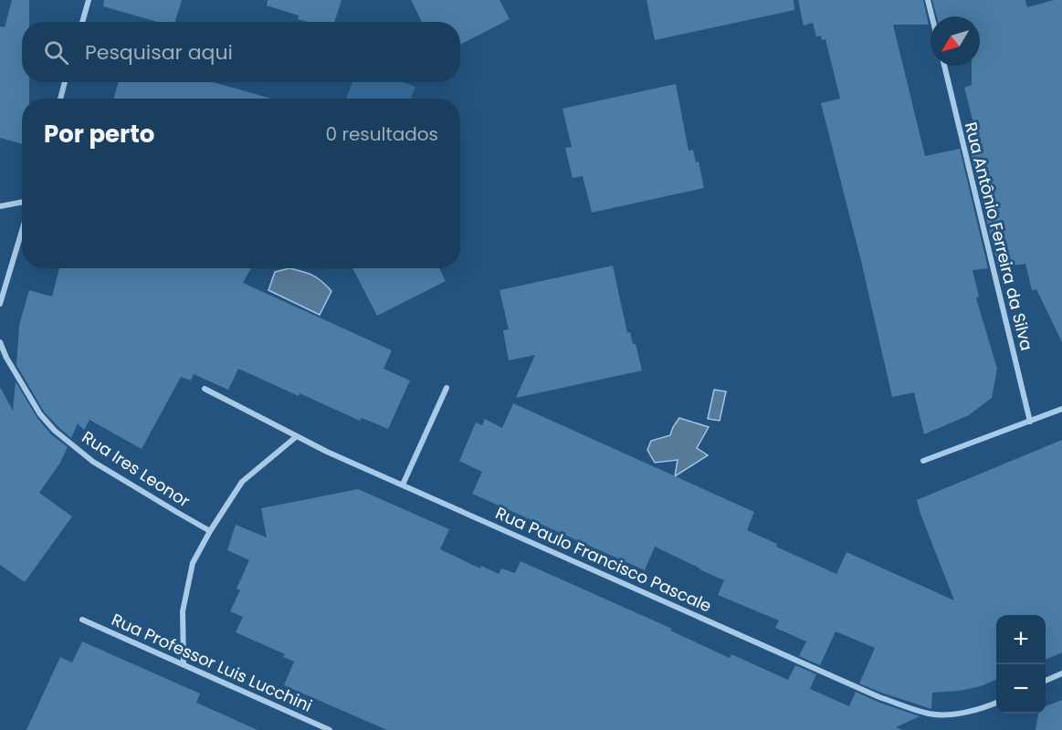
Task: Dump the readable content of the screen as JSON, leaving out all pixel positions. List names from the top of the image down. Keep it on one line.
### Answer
{"streets":{"street":["Rua Antônio Ferreira da Silva","Rua Ires Leonor","Rua Paulo Francisco Pascale","Rua Professor Luis Lucchini"]},"north":"bottom left","page":{"search":"Pesquisar aqui","heading":["Por perto","0 resultados"],"map_buttons":["+","−"]}}
